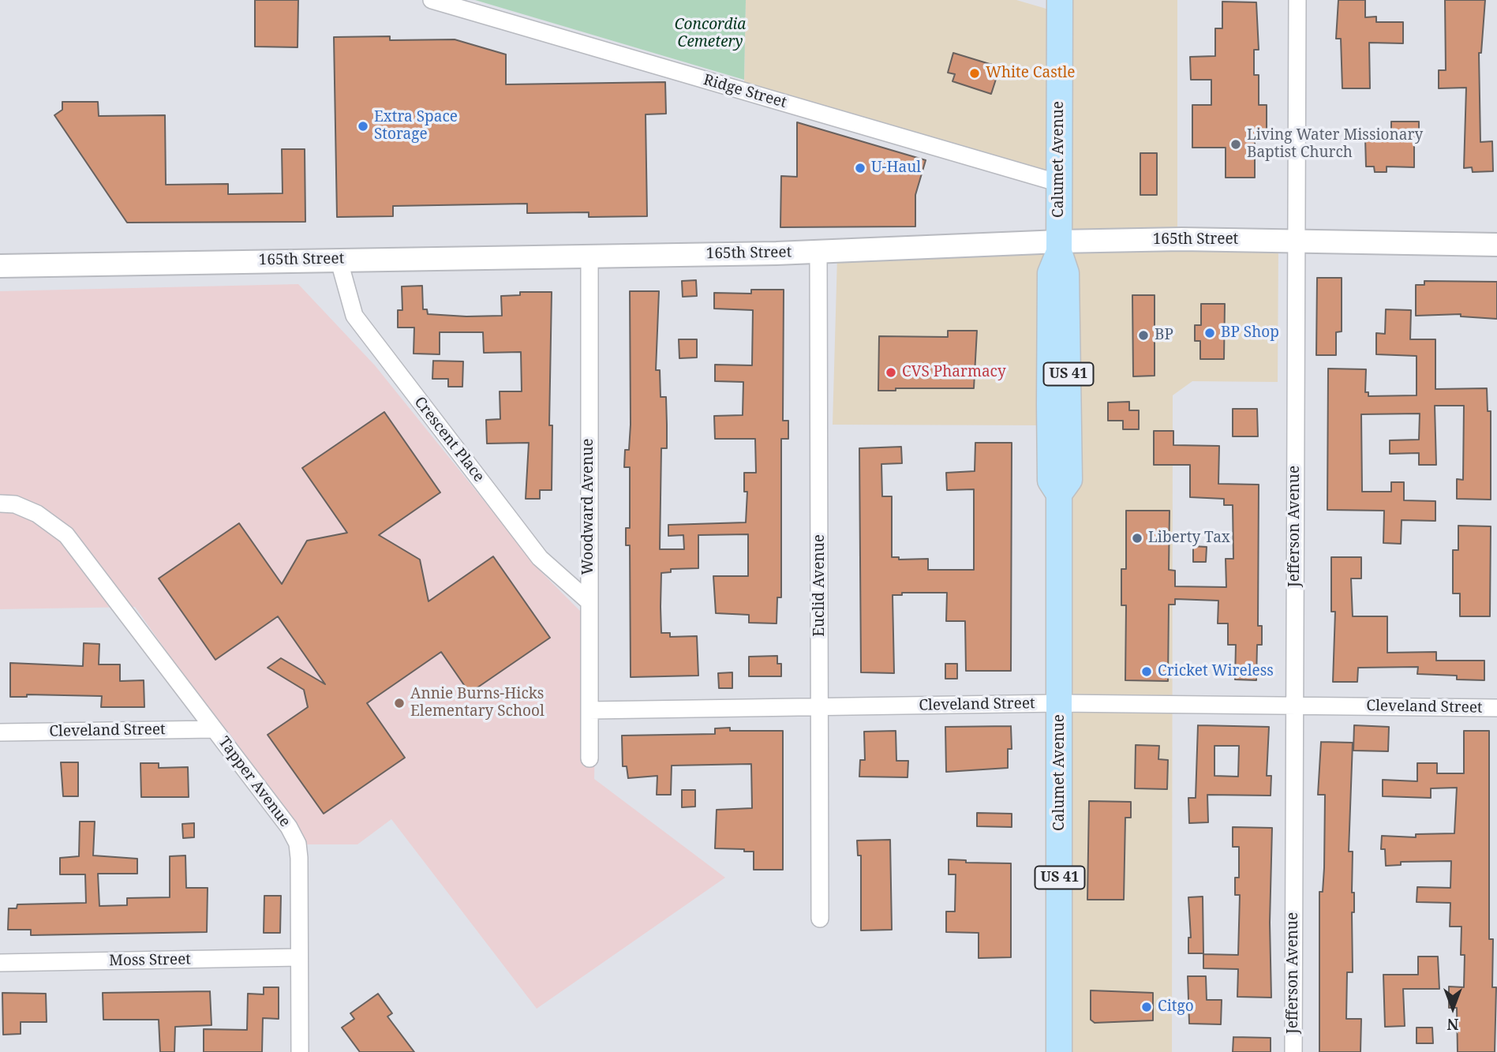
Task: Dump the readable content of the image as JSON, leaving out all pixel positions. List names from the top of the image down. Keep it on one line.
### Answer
{"streets":{"main road":["Calumet Avenue","165th Street","US 41"],"street":["Ridge Street","Crescent Place","Woodward Avenue","Jefferson Avenue","Euclid Avenue","Cleveland Street","Tapper Avenue","Moss Street"]},"crossings":[["Ridge Street","Calumet Avenue"],["Calumet Avenue","165th Street"],["Calumet Avenue","Cleveland Street"],["165th Street","Crescent Place"],["165th Street","Woodward Avenue"],["165th Street","Jefferson Avenue"],["165th Street","Euclid Avenue"],["Crescent Place","Woodward Avenue"],["Woodward Avenue","Cleveland Street"],["Jefferson Avenue","Cleveland Street"],["Euclid Avenue","Cleveland Street"],["Cleveland Street","Tapper Avenue"],["Tapper Avenue","Moss Street"]],"parks":["Concordia Cemetery"],"places":["White Castle","Extra Space Storage","Living Water Missionary Baptist Church","U-Haul","BP Shop","BP","CVS Pharmacy","Liberty Tax","Cricket Wireless","Annie Burns-Hicks Elementary School","Citgo"],"north":"bottom"}
